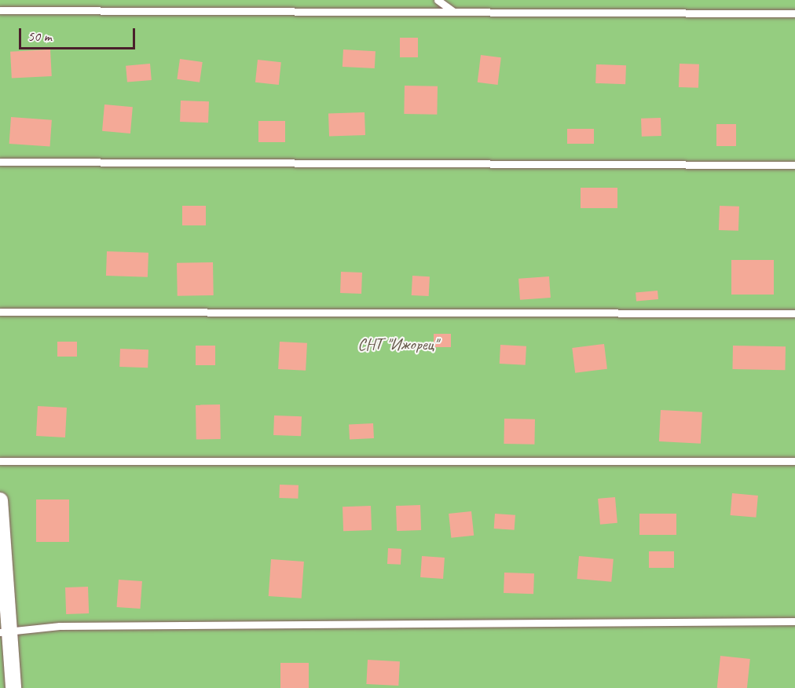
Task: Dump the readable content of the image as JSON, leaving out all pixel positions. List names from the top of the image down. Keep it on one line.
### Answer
{"parks":["СНТ \"Ижорец\""],"scale_bar":"50 m"}
